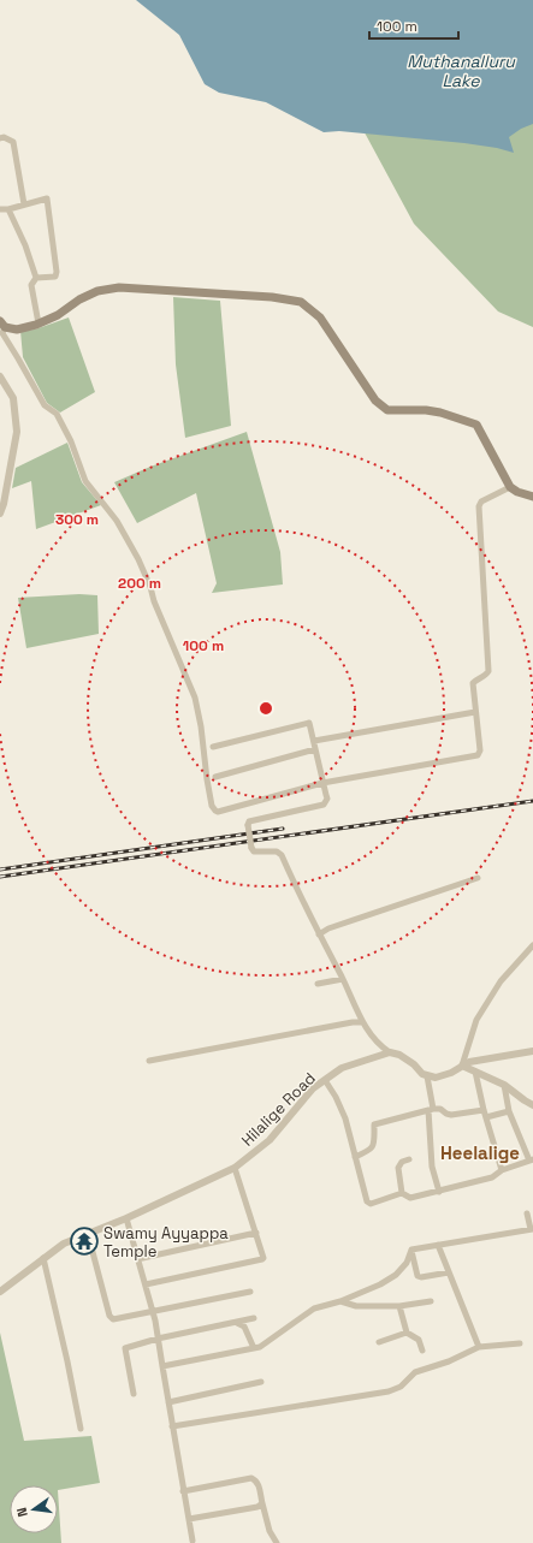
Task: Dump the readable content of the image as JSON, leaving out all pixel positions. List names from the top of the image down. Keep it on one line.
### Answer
{"streets":{"street":["Hilalige Road"]},"districts":["Heelalige"],"water":["Muthanalluru Lake"],"places":{"temple":["Swamy Ayyappa Temple"]},"scale_bar":"100 m","north":"left","rings":["300 m","200 m","100 m"]}
